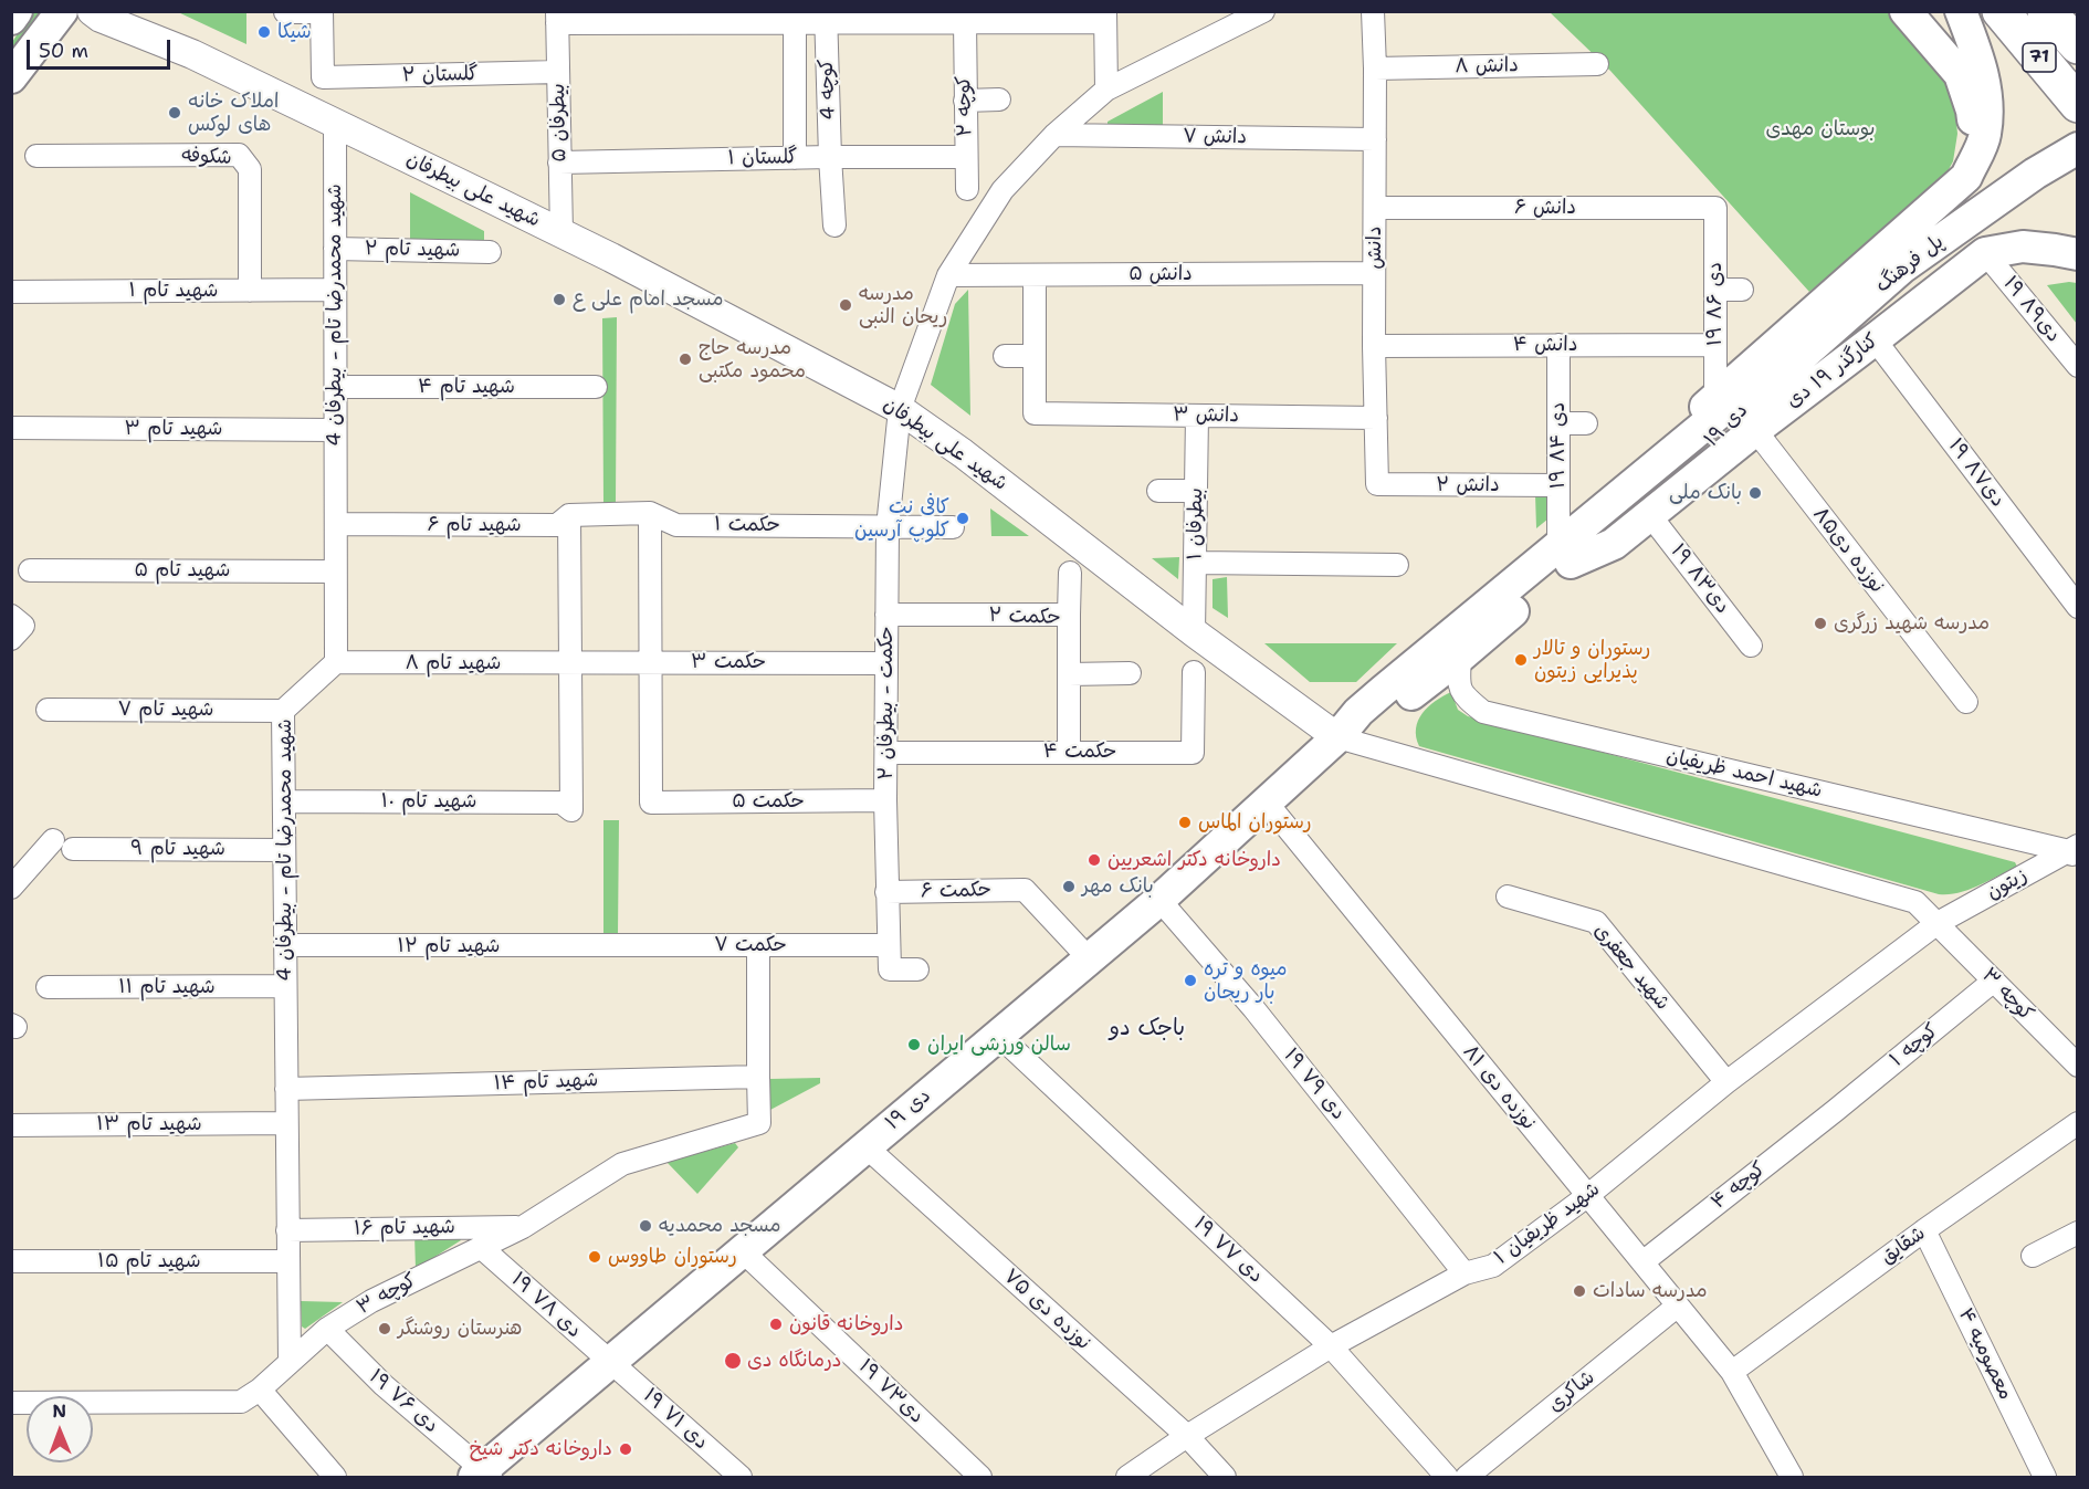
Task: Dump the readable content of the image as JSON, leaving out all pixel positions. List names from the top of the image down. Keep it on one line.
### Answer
{"streets":{"highway":["71"],"main road":["پل فرهنگ","کنارگذر ۱۹ دی","۱۹ دی"],"street":["دانش ۸","گلستان ۲","کوچه 4","کوچه ۲","بیطرفان ۵","دانش ۷","شکوفه","گلستان ۱","شهید علی بیطرفان","۶ دانش","دانش","شهید تام ۲","دانش ۵","شهید تام ۱","۱۹ دی ۸۶","۱۹ دی۸۹","شهید محمدرضا تام - بیطرفان 4","دانش ۴","شهید تام ۴","دانش ۳","شهید تام ۳","۱۹ دی ۸۴","۱۹ دی۸۷","۲ دانش","بیطرفان ۱","شهید تام ۶","حکمت ۱","نوزده دی۸۵","شهید تام ۵","۱۹ دی۸۳","حکمت ۲","حکمت ۳","شهید تام ۸","حکمت - بیطرفان ۲","شهید تام ۷","حکمت ۴","شهید احمد ظریفیان","شهید تام ۱۰","حکمت ۵","شهید تام ۹","زيتون","حکمت ۶","حکمت ۷","شهید تام ۱۲","شهید جعفری","شهید تام ۱۱","کوچه ۳","کوچه ۱","شهید تام ۱۴","۱۹ دی ۷۹","نوزده دی ۸۱","شهید تام ۱۳","کوچه ۴","شهید ظریفیان ۱","شهید تام ۱۶","شقایق","۱۹ دی ۷۷","شهید تام ۱۵","۱۹ دی ۷۸","نوزده دی ۷۵","معصومیه ۴","۱۹ دی۷۳","شاکری","۱۹ دی ۷۶","۱۹ دی ۷۱"]},"crossings":[["دانش ۸","دانش"],["گلستان ۲","بیطرفان ۵"],["کوچه 4","گلستان ۱"],["کوچه ۲","گلستان ۱"],["بیطرفان ۵","گلستان ۱"],["بیطرفان ۵","شهید علی بیطرفان"],["دانش ۷","دانش"],["دانش ۷","حکمت - بیطرفان ۲"],["شکوفه","شهید تام ۱"],["شهید علی بیطرفان","شهید محمدرضا تام - بیطرفان 4"],["شهید علی بیطرفان","۱۹ دی"],["شهید علی بیطرفان","بیطرفان ۱"],["شهید علی بیطرفان","حکمت - بیطرفان ۲"],["۶ دانش","دانش"],["۶ دانش","۱۹ دی ۸۶"],["دانش","دانش ۵"],["دانش","دانش ۴"],["دانش","دانش ۳"],["دانش","۲ دانش"],["شهید تام ۲","شهید محمدرضا تام - بیطرفان 4"],["پل فرهنگ","۱۹ دی"],["دانش ۵","حکمت - بیطرفان ۲"],["شهید تام ۱","شهید محمدرضا تام - بیطرفان 4"],["۱۹ دی ۸۶","دانش ۴"],["۱۹ دی۸۹","کنارگذر ۱۹ دی"],["شهید محمدرضا تام - بیطرفان 4","شهید تام ۴"],["شهید محمدرضا تام - بیطرفان 4","شهید تام ۳"],["شهید محمدرضا تام - بیطرفان 4","شهید تام ۶"],["شهید محمدرضا تام - بیطرفان 4","شهید تام ۵"],["شهید محمدرضا تام - بیطرفان 4","شهید تام ۸"],["شهید محمدرضا تام - بیطرفان 4","شهید تام ۷"],["شهید محمدرضا تام - بیطرفان 4","شهید تام ۱۰"],["شهید محمدرضا تام - بیطرفان 4","شهید تام ۹"],["شهید محمدرضا تام - بیطرفان 4","شهید تام ۱۲"],["شهید محمدرضا تام - بیطرفان 4","شهید تام ۱۱"],["شهید محمدرضا تام - بیطرفان 4","کوچه ۳"],["شهید محمدرضا تام - بیطرفان 4","شهید تام ۱۴"],["شهید محمدرضا تام - بیطرفان 4","شهید تام ۱۳"],["شهید محمدرضا تام - بیطرفان 4","شهید تام ۱۶"],["شهید محمدرضا تام - بیطرفان 4","شهید تام ۱۵"],["دانش ۴","۱۹ دی ۸۴"],["کنارگذر ۱۹ دی","۱۹ دی"],["کنارگذر ۱۹ دی","۱۹ دی ۸۴"],["کنارگذر ۱۹ دی","۱۹ دی۸۷"],["کنارگذر ۱۹ دی","نوزده دی۸۵"],["کنارگذر ۱۹ دی","۱۹ دی۸۳"],["دانش ۳","بیطرفان ۱"],["۱۹ دی","۱۹ دی ۸۴"],["۱۹ دی","شهید احمد ظریفیان"],["۱۹ دی","حکمت ۶"],["۱۹ دی","۱۹ دی ۷۹"],["۱۹ دی","نوزده دی ۸۱"],["۱۹ دی","۱۹ دی ۷۷"],["۱۹ دی","۱۹ دی ۷۸"],["۱۹ دی","نوزده دی ۷۵"],["۱۹ دی","۱۹ دی۷۳"],["۱۹ دی","۱۹ دی ۷۶"],["۱۹ دی","۱۹ دی ۷۱"],["۱۹ دی ۸۴","۲ دانش"],["شهید تام ۶","حکمت ۱"],["حکمت ۱","حکمت - بیطرفان ۲"],["حکمت ۲","حکمت - بیطرفان ۲"],["حکمت ۲","حکمت ۴"],["حکمت ۳","شهید تام ۸"],["حکمت ۳","حکمت - بیطرفان ۲"],["حکمت ۳","شهید تام ۱۰"],["حکمت ۳","حکمت ۵"],["شهید تام ۸","شهید تام ۱۰"],["حکمت - بیطرفان ۲","حکمت ۴"],["حکمت - بیطرفان ۲","حکمت ۵"],["حکمت - بیطرفان ۲","حکمت ۶"],["حکمت - بیطرفان ۲","حکمت ۷"],["شهید احمد ظریفیان","زيتون"],["زيتون","کوچه ۳"],["زيتون","شهید ظریفیان ۱"],["حکمت ۷","شهید تام ۱۲"],["شهید جعفری","شهید ظریفیان ۱"],["کوچه ۳","کوچه ۱"],["کوچه ۳","شهید تام ۱۴"],["کوچه ۳","شهید ظریفیان ۱"],["کوچه ۳","شهید تام ۱۶"],["کوچه ۳","۱۹ دی ۷۸"],["کوچه ۳","۱۹ دی ۷۶"],["کوچه ۱","کوچه ۴"],["۱۹ دی ۷۹","شهید ظریفیان ۱"],["نوزده دی ۸۱","کوچه ۴"],["نوزده دی ۸۱","شهید ظریفیان ۱"],["نوزده دی ۸۱","شقایق"],["نوزده دی ۸۱","شاکری"],["شهید ظریفیان ۱","۱۹ دی ۷۷"],["شهید ظریفیان ۱","نوزده دی ۷۵"],["شقایق","معصومیه ۴"],["۱۹ دی ۷۸","۱۹ دی ۷۱"]],"districts":["باجک دو"],"parks":["بوستان مهدی"],"places":["شیکا","املاک خانه های لوکس","مسجد امام علی ع","مدرسه ریحان النبی","مدرسه حاج محمود مکتبی","بانک ملی","کافی نت کلوپ آرسین","مدرسه شهید زرگری","رستوران و تالار پذیرایی زیتون","رستوران الماس","داروخانه دکتر اشعریین","بانک مهر","میوه و تره بار ریحان","سالن ورزشی ایران","مسجد محمدیه","رستوران طاووس","مدرسه سادات","داروخانه قانون","هنرستان روشنگر","درمانگاه دی","داروخانه دکتر شیخ"],"scale_bar":"50 m","north":"top"}
